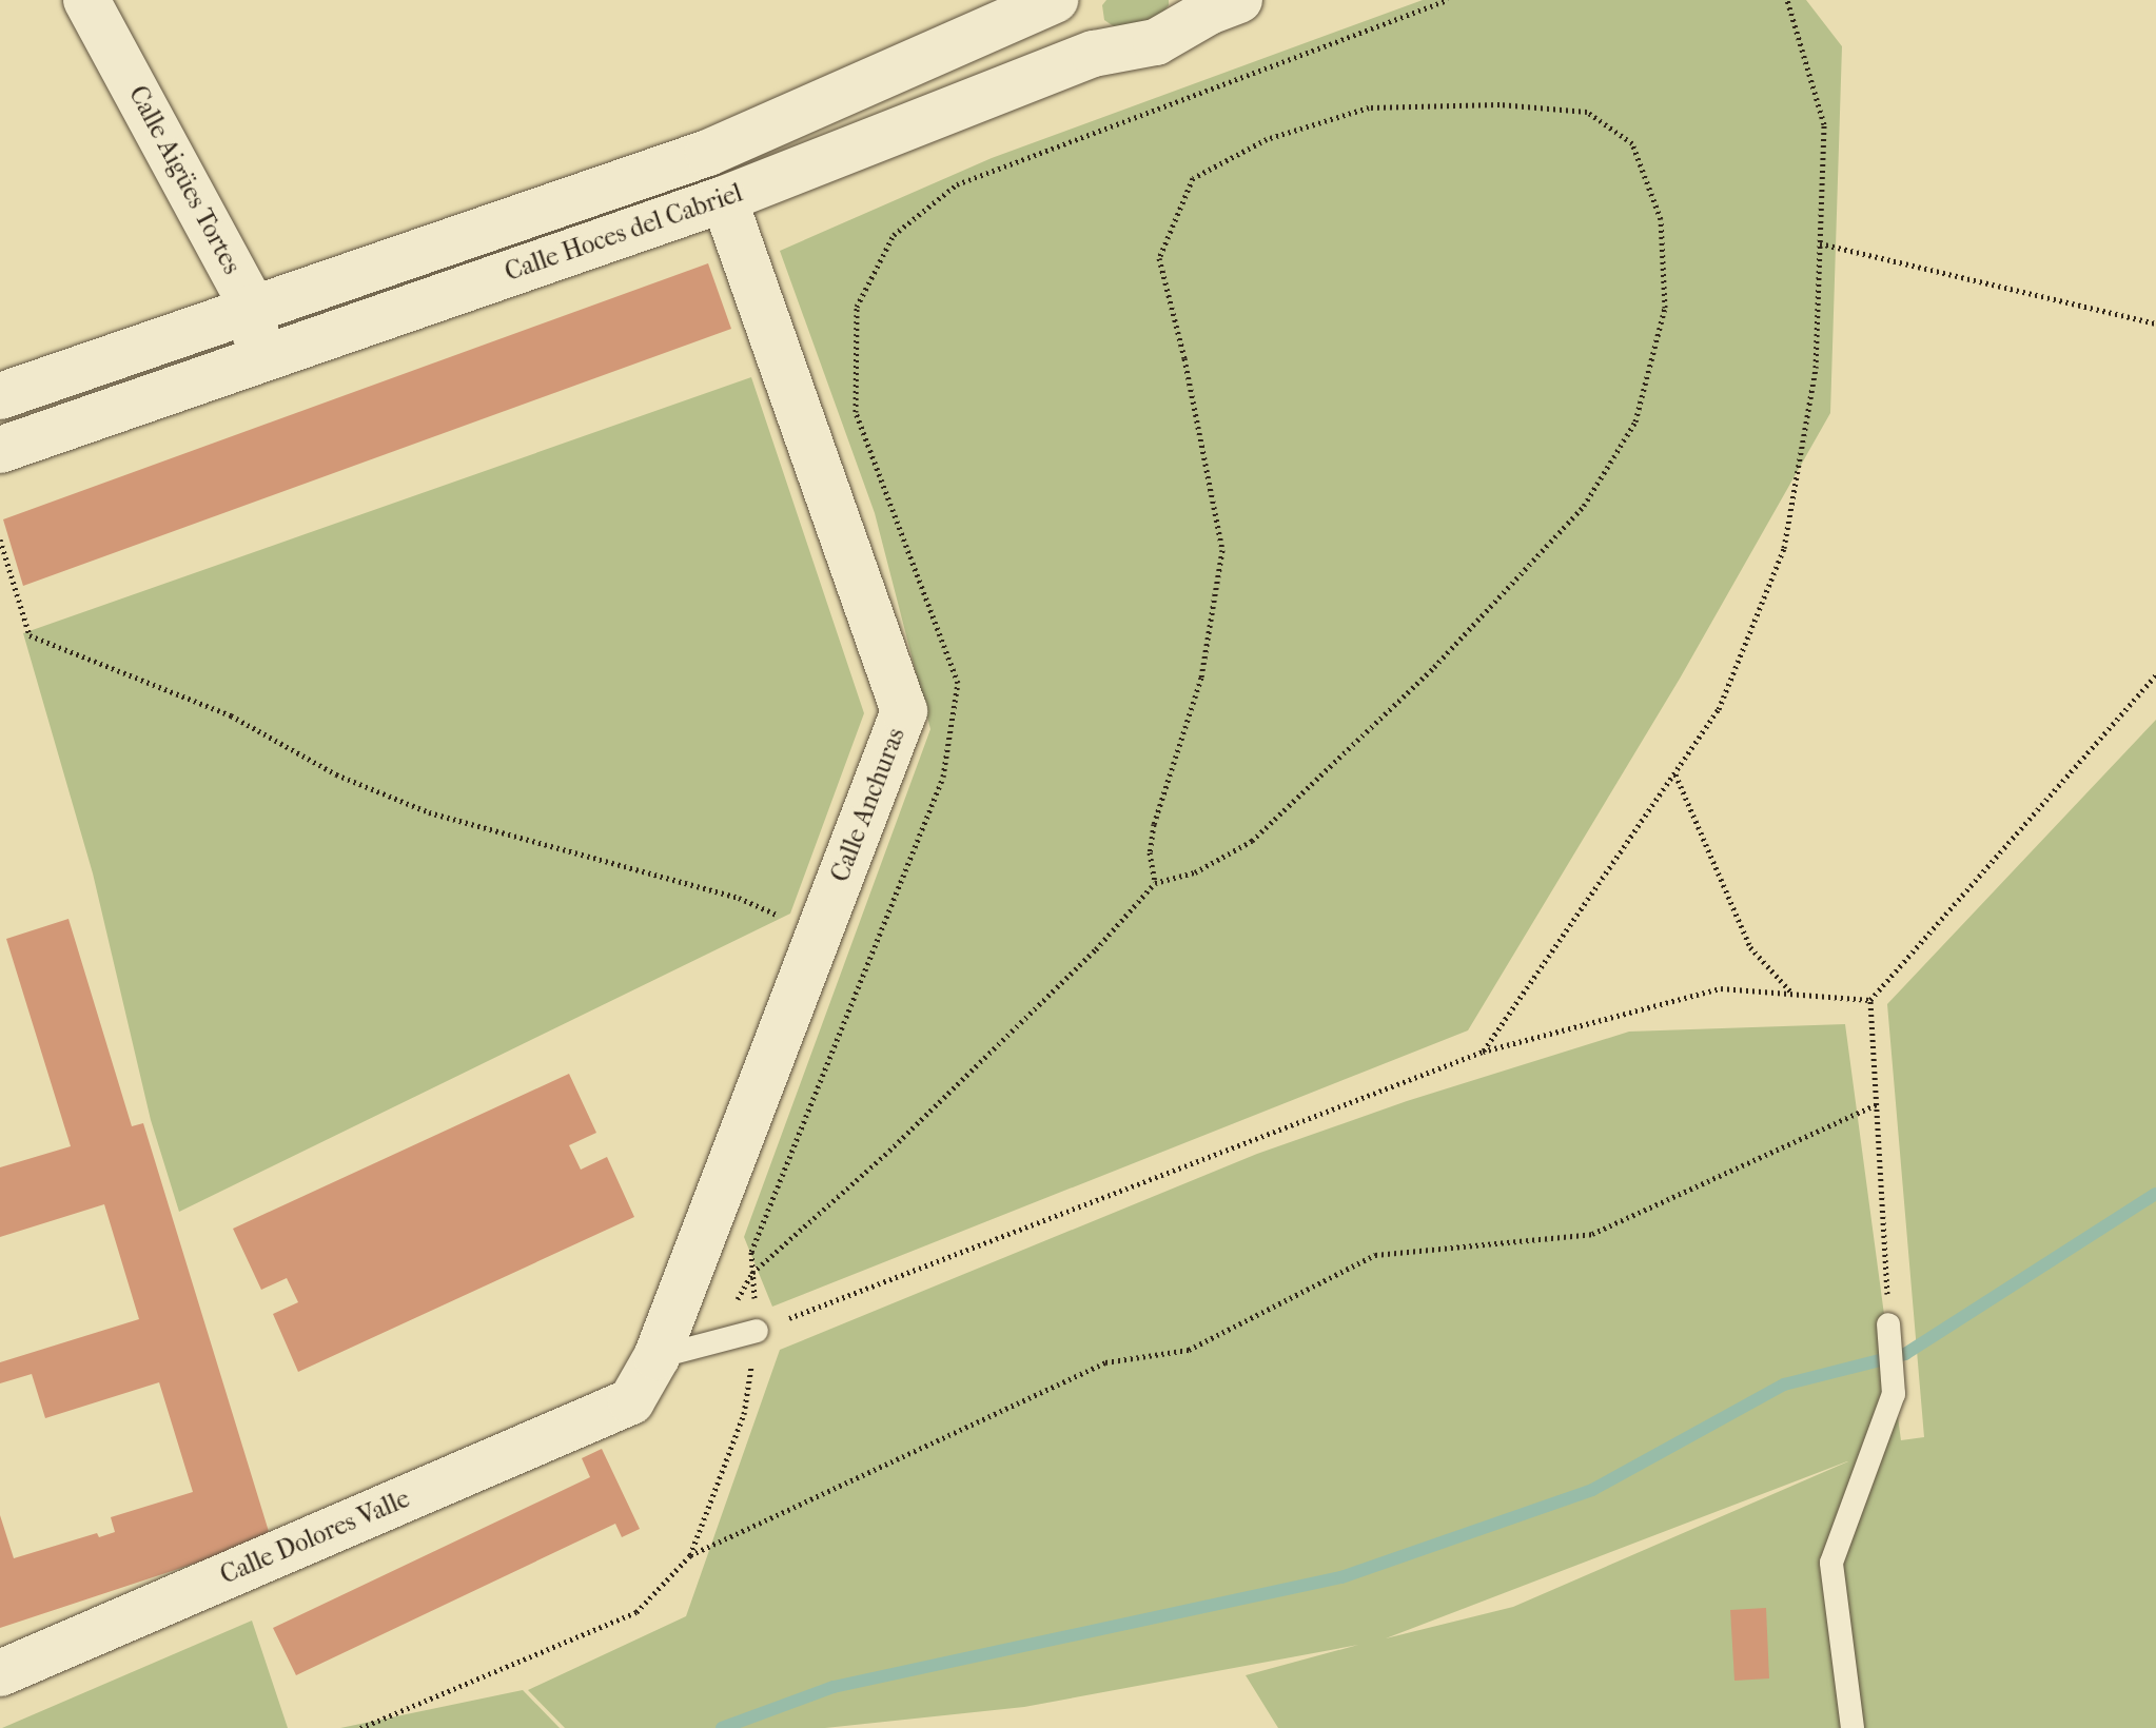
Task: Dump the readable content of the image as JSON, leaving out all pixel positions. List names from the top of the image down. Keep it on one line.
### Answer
{"streets":{"street":["Calle Aigües Tortes","Calle Hoces del Cabriel","Calle Anchuras","Calle Dolores Valle"]},"crossings":[["Calle Aigües Tortes","Calle Hoces del Cabriel"],["Calle Hoces del Cabriel","Calle Anchuras"],["Calle Anchuras","Calle Dolores Valle"]]}
